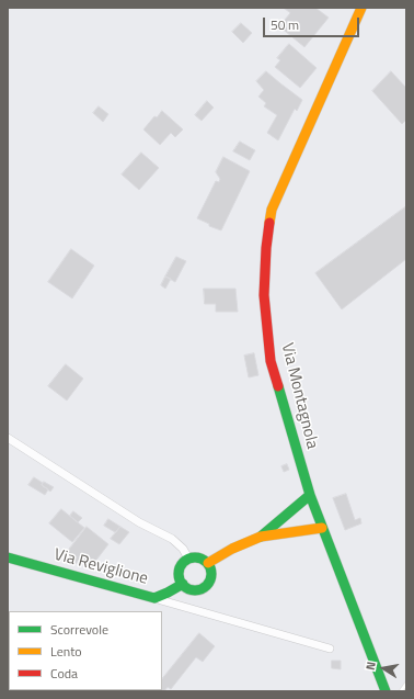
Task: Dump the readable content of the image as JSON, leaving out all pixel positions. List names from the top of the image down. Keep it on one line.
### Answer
{"streets":{"street":["Via Montagnola","Via Reviglione"]},"legend":["Scorrevole","Lento","Coda"],"scale_bar":"50 m","north":"left"}
